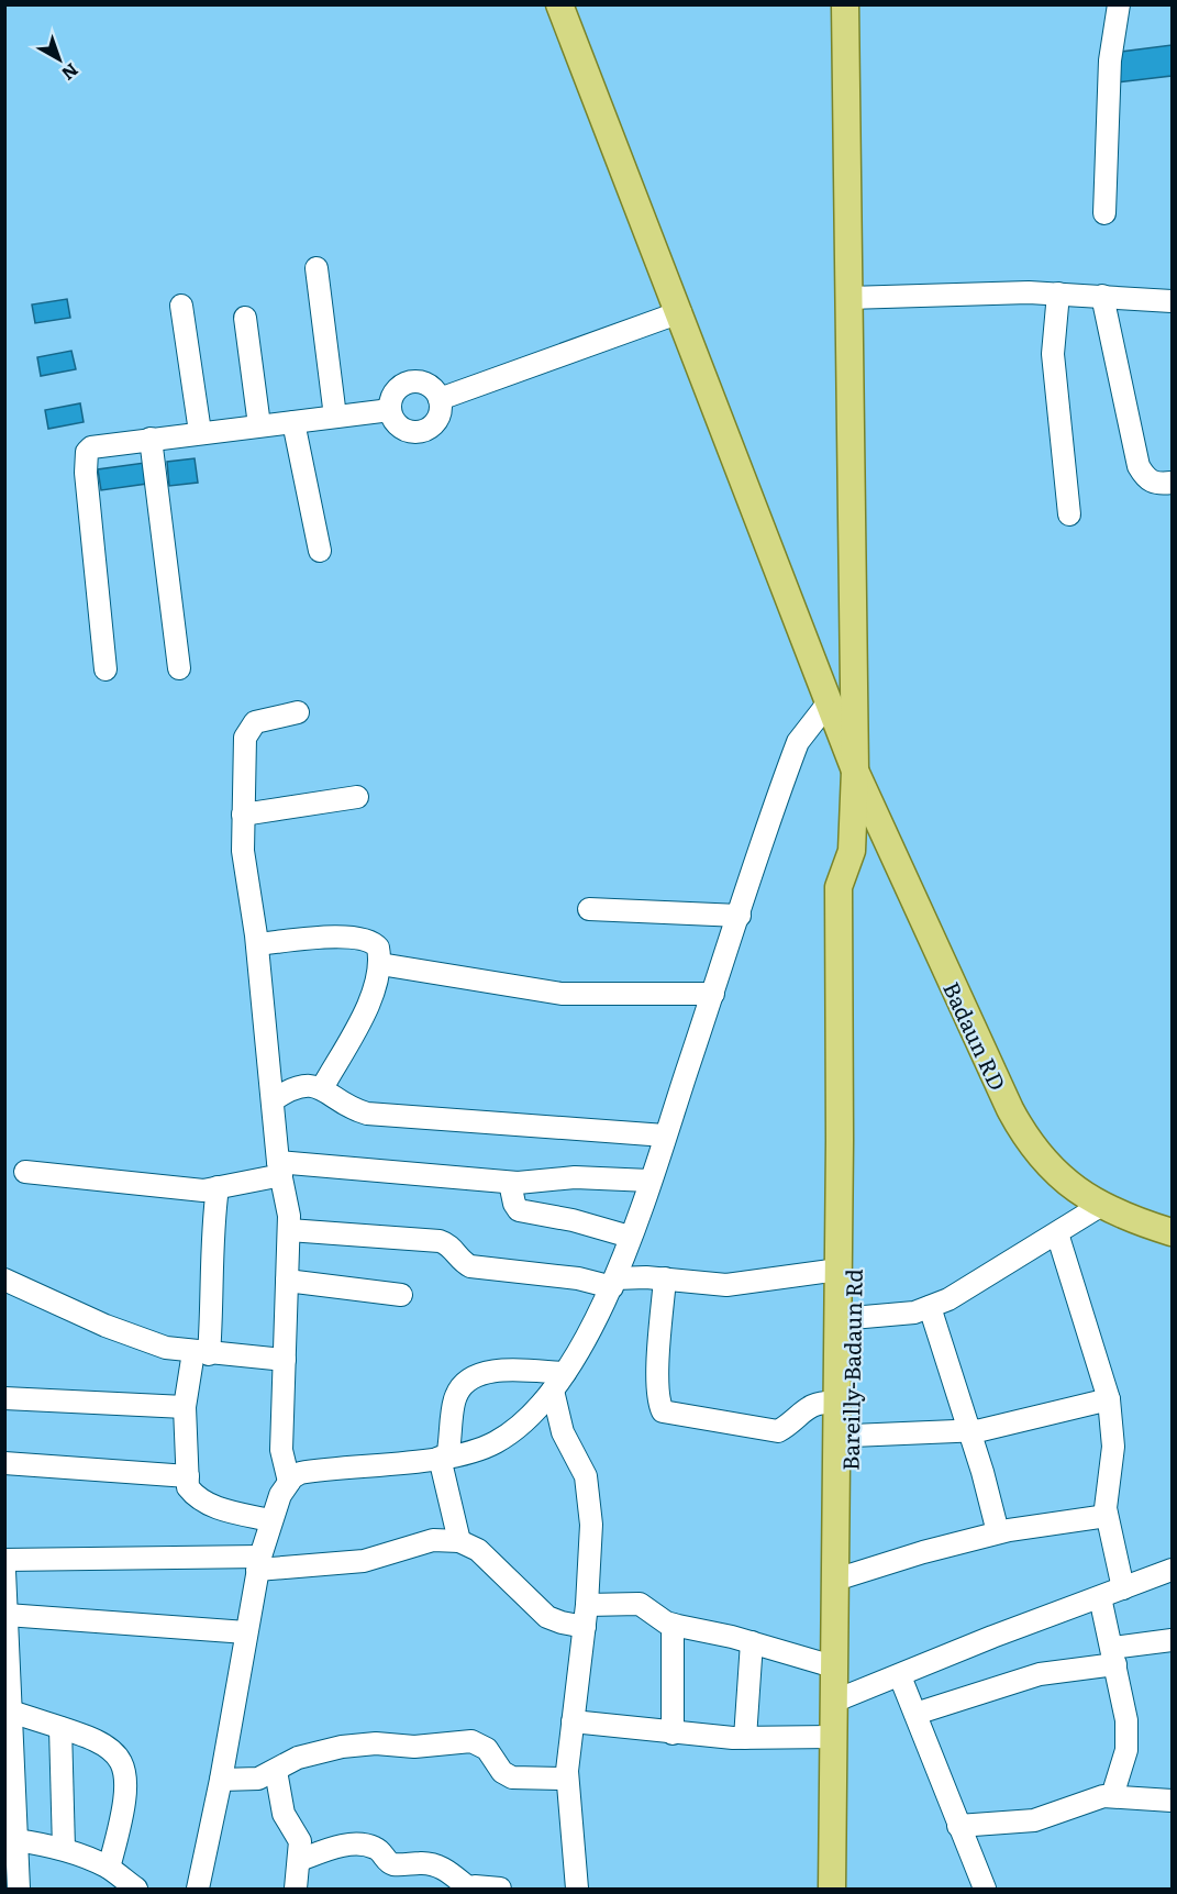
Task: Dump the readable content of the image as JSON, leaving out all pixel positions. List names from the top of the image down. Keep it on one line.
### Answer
{"streets":{"main road":["Badaun RD","Bareilly-Badaun Rd"]},"north":"bottom right"}
